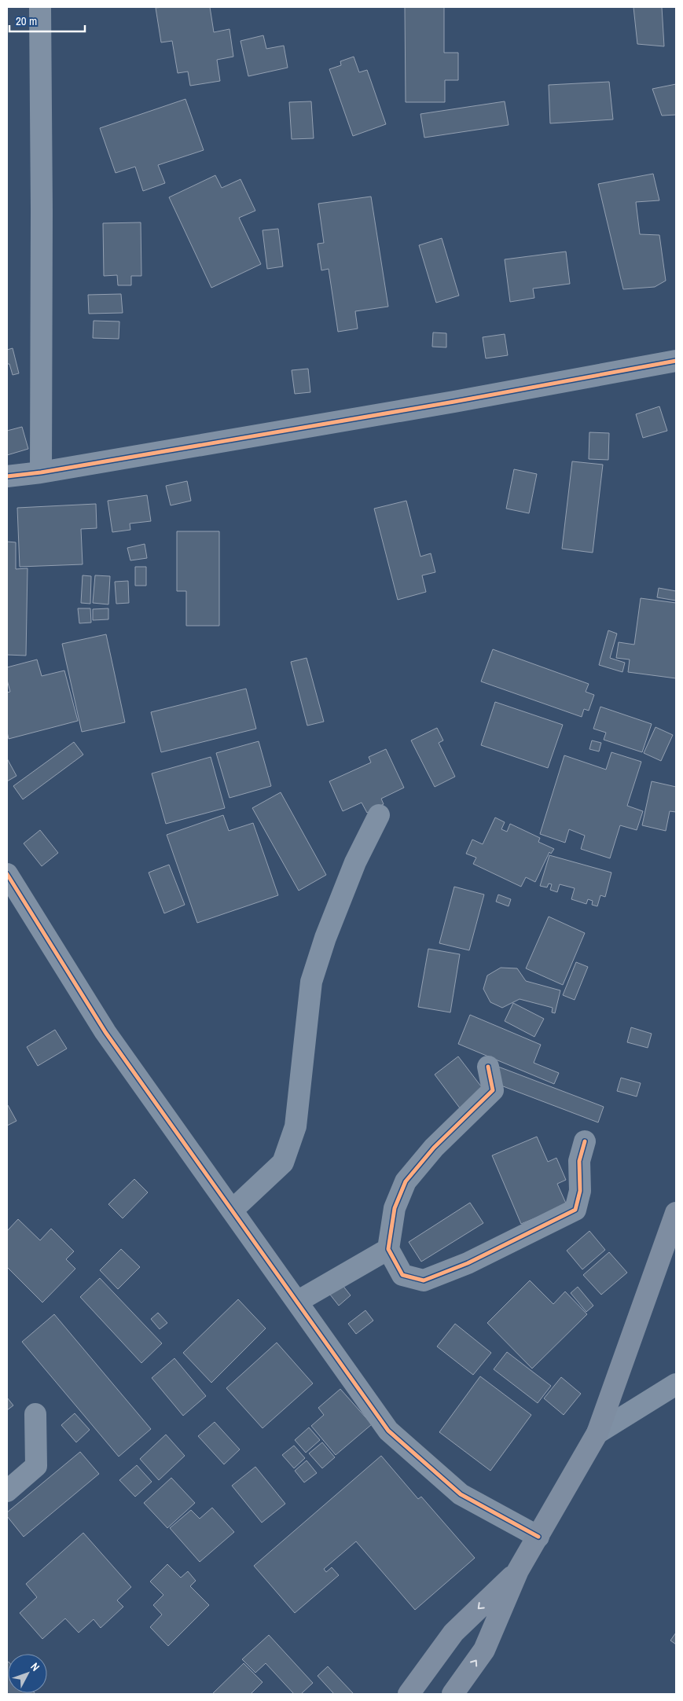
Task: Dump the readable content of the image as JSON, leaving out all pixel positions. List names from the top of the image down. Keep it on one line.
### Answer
{"scale_bar":"20 m","north":"top right"}
